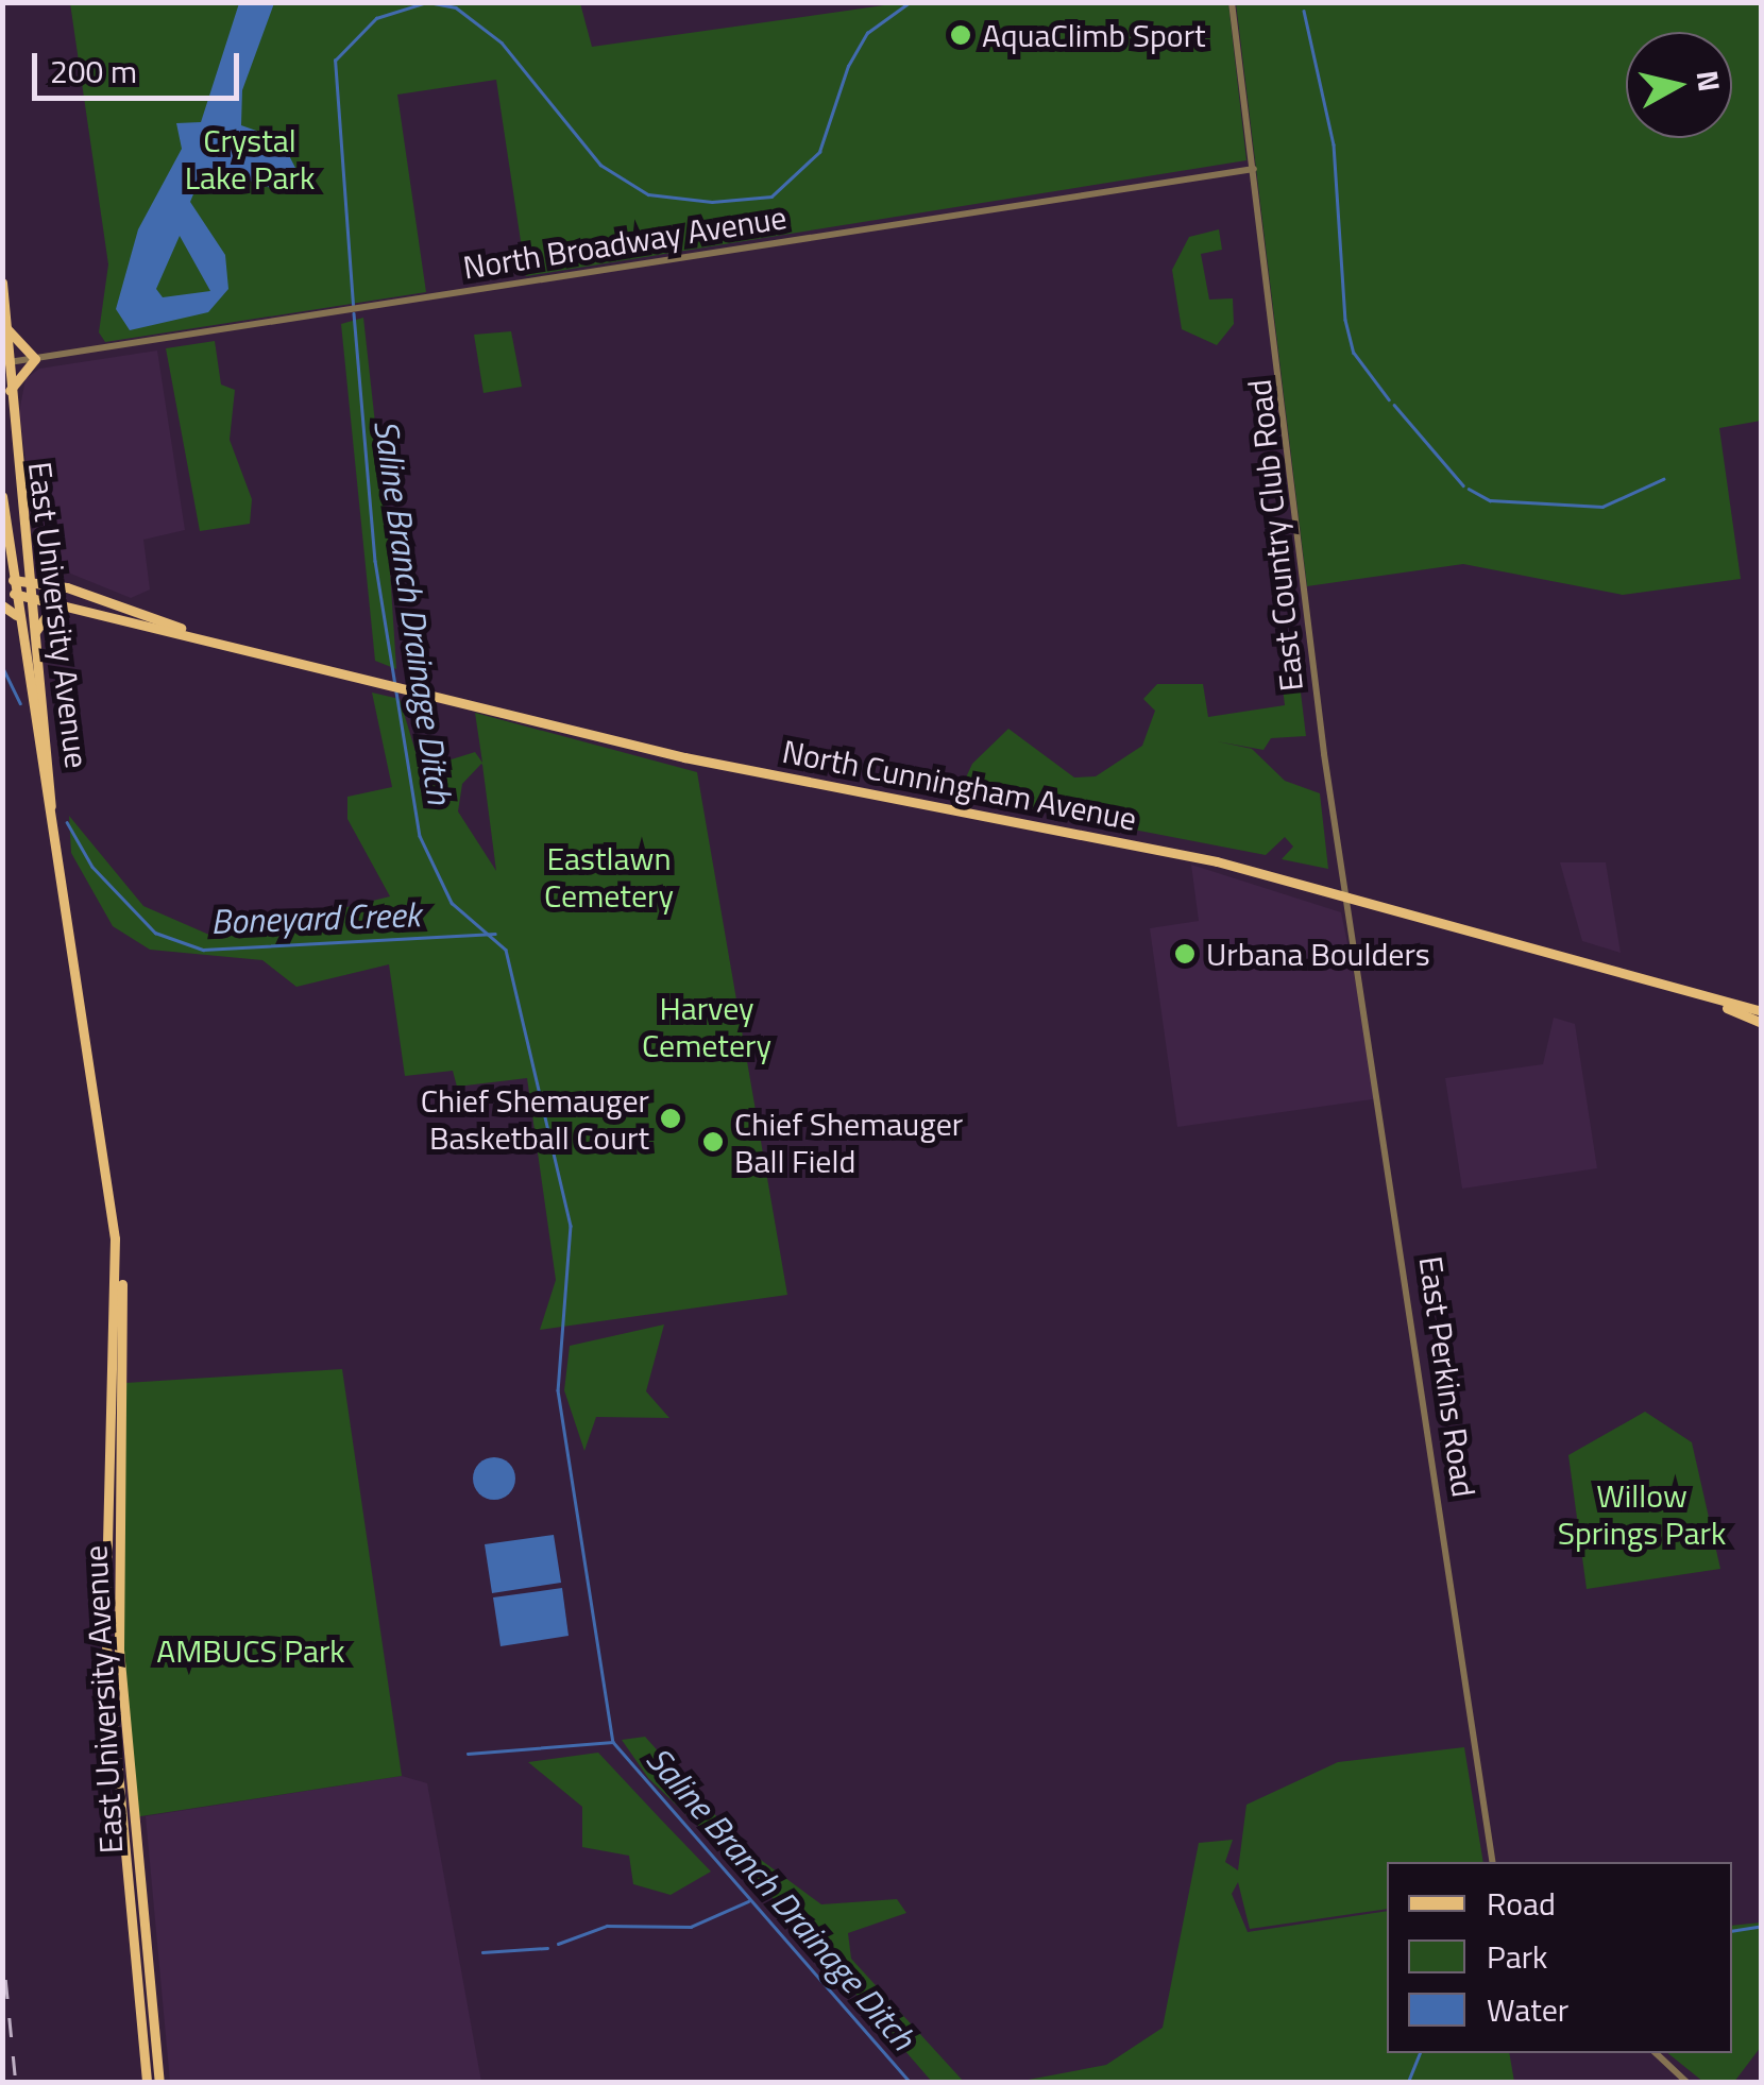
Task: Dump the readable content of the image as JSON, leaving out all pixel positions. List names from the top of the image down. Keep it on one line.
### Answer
{"streets":{"main road":["East University Avenue","North Cunningham Avenue"],"street":["North Broadway Avenue","East Country Club Road","East Perkins Road"]},"crossings":[["North Broadway Avenue","East Country Club Road"],["North Broadway Avenue","East University Avenue"],["East Country Club Road","North Cunningham Avenue"],["East Country Club Road","East Perkins Road"],["East University Avenue","North Cunningham Avenue"],["North Cunningham Avenue","East Perkins Road"]],"water":["Saline Branch Drainage Ditch","Boneyard Creek"],"parks":["Crystal Lake Park","Eastlawn Cemetery","Harvey Cemetery","Willow Springs Park","AMBUCS Park"],"places":["AquaClimb Sport","Urbana Boulders","Chief Shemauger Basketball Court","Chief Shemauger Ball Field"],"legend":["Road","Park","Water"],"scale_bar":"200 m","north":"right"}
